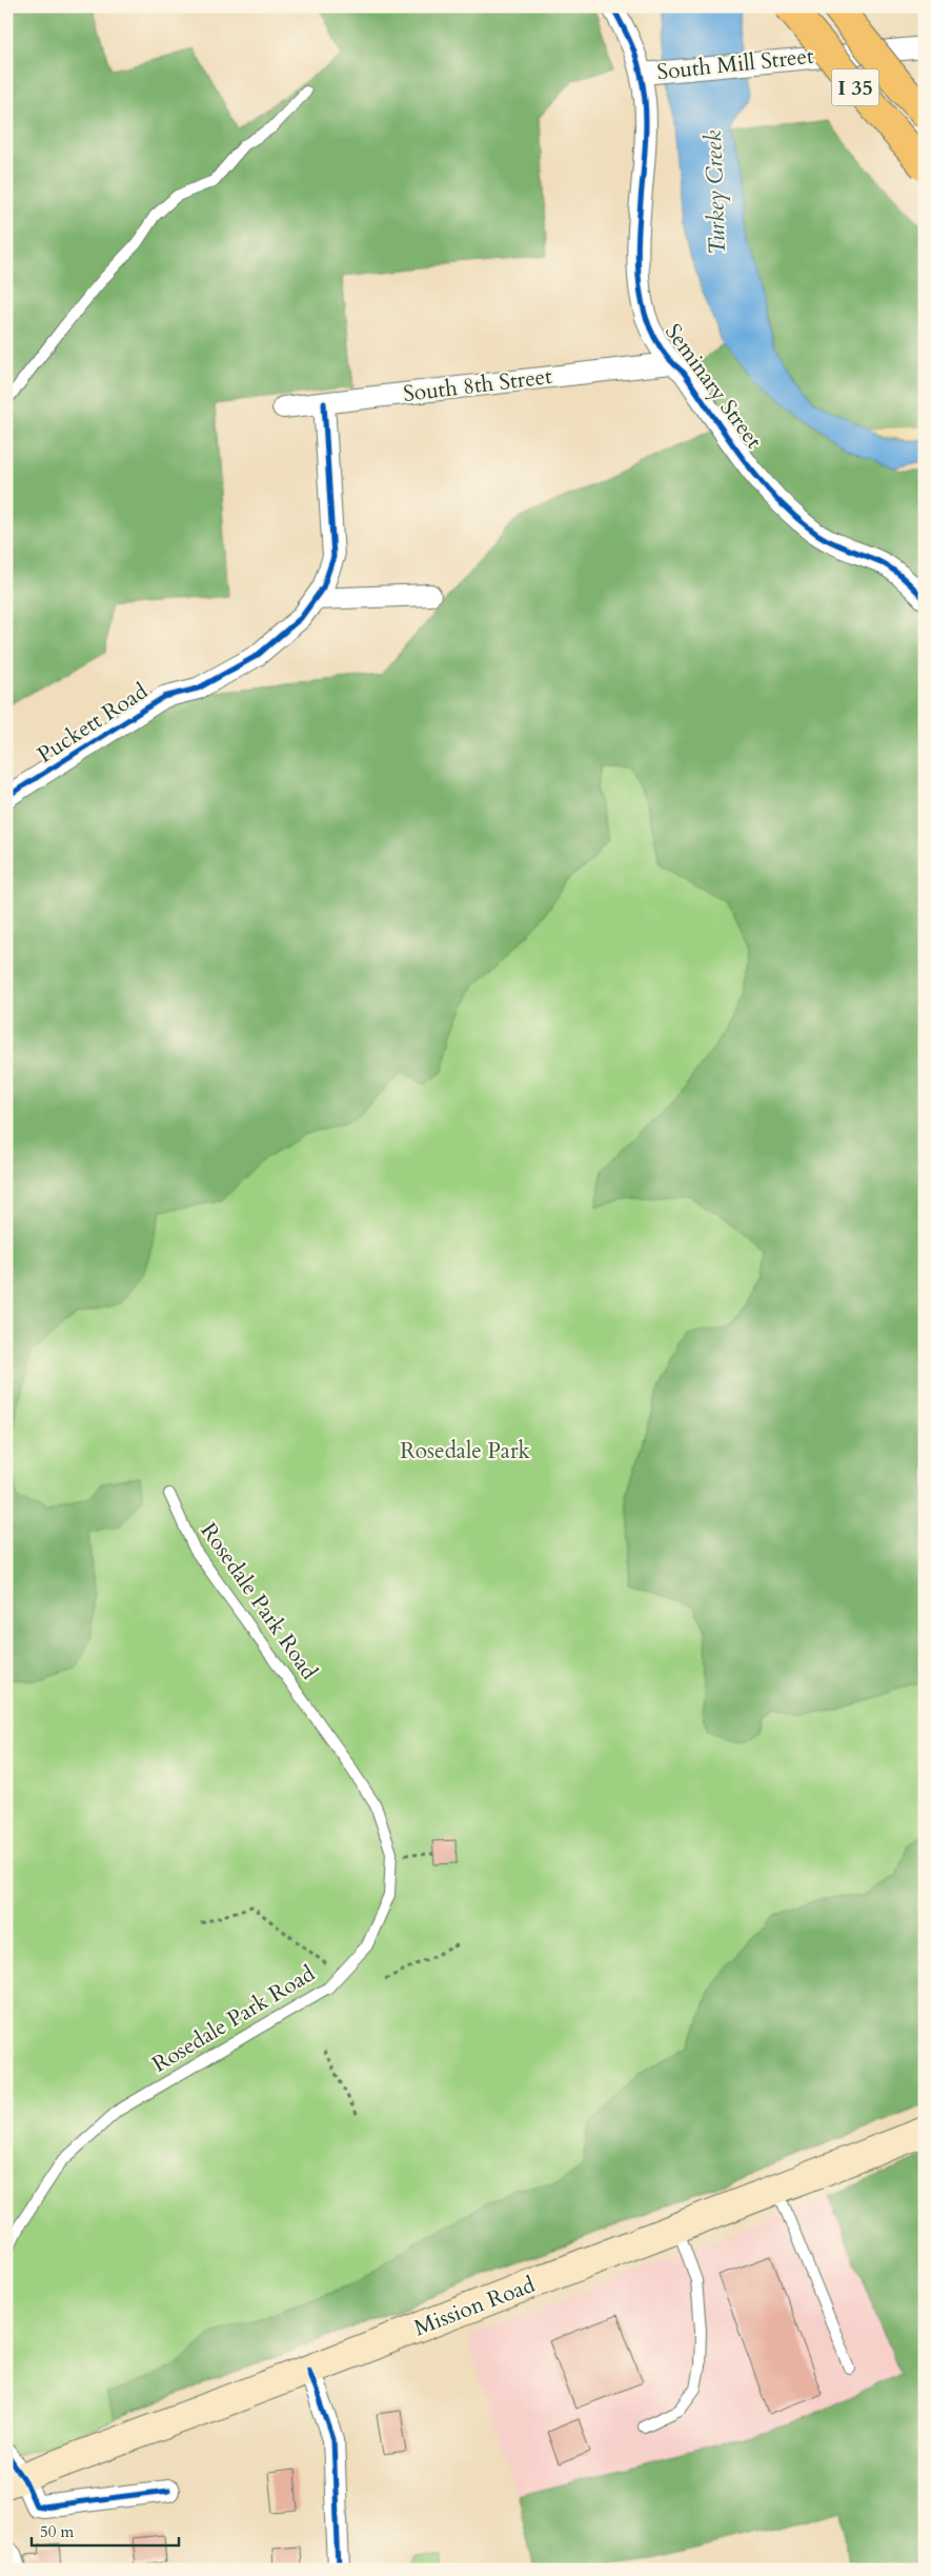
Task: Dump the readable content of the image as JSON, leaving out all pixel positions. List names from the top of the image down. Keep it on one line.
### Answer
{"streets":{"highway":["I 35"],"main road":["Mission Road"],"street":["South Mill Street","South 8th Street","Seminary Street","Puckett Road"],"lane":["Rosedale Park Road"]},"crossings":[["South Mill Street","Seminary Street"],["South 8th Street","Seminary Street"],["South 8th Street","Puckett Road"]],"water":["Turkey Creek"],"parks":["Rosedale Park"],"scale_bar":"50 m"}
